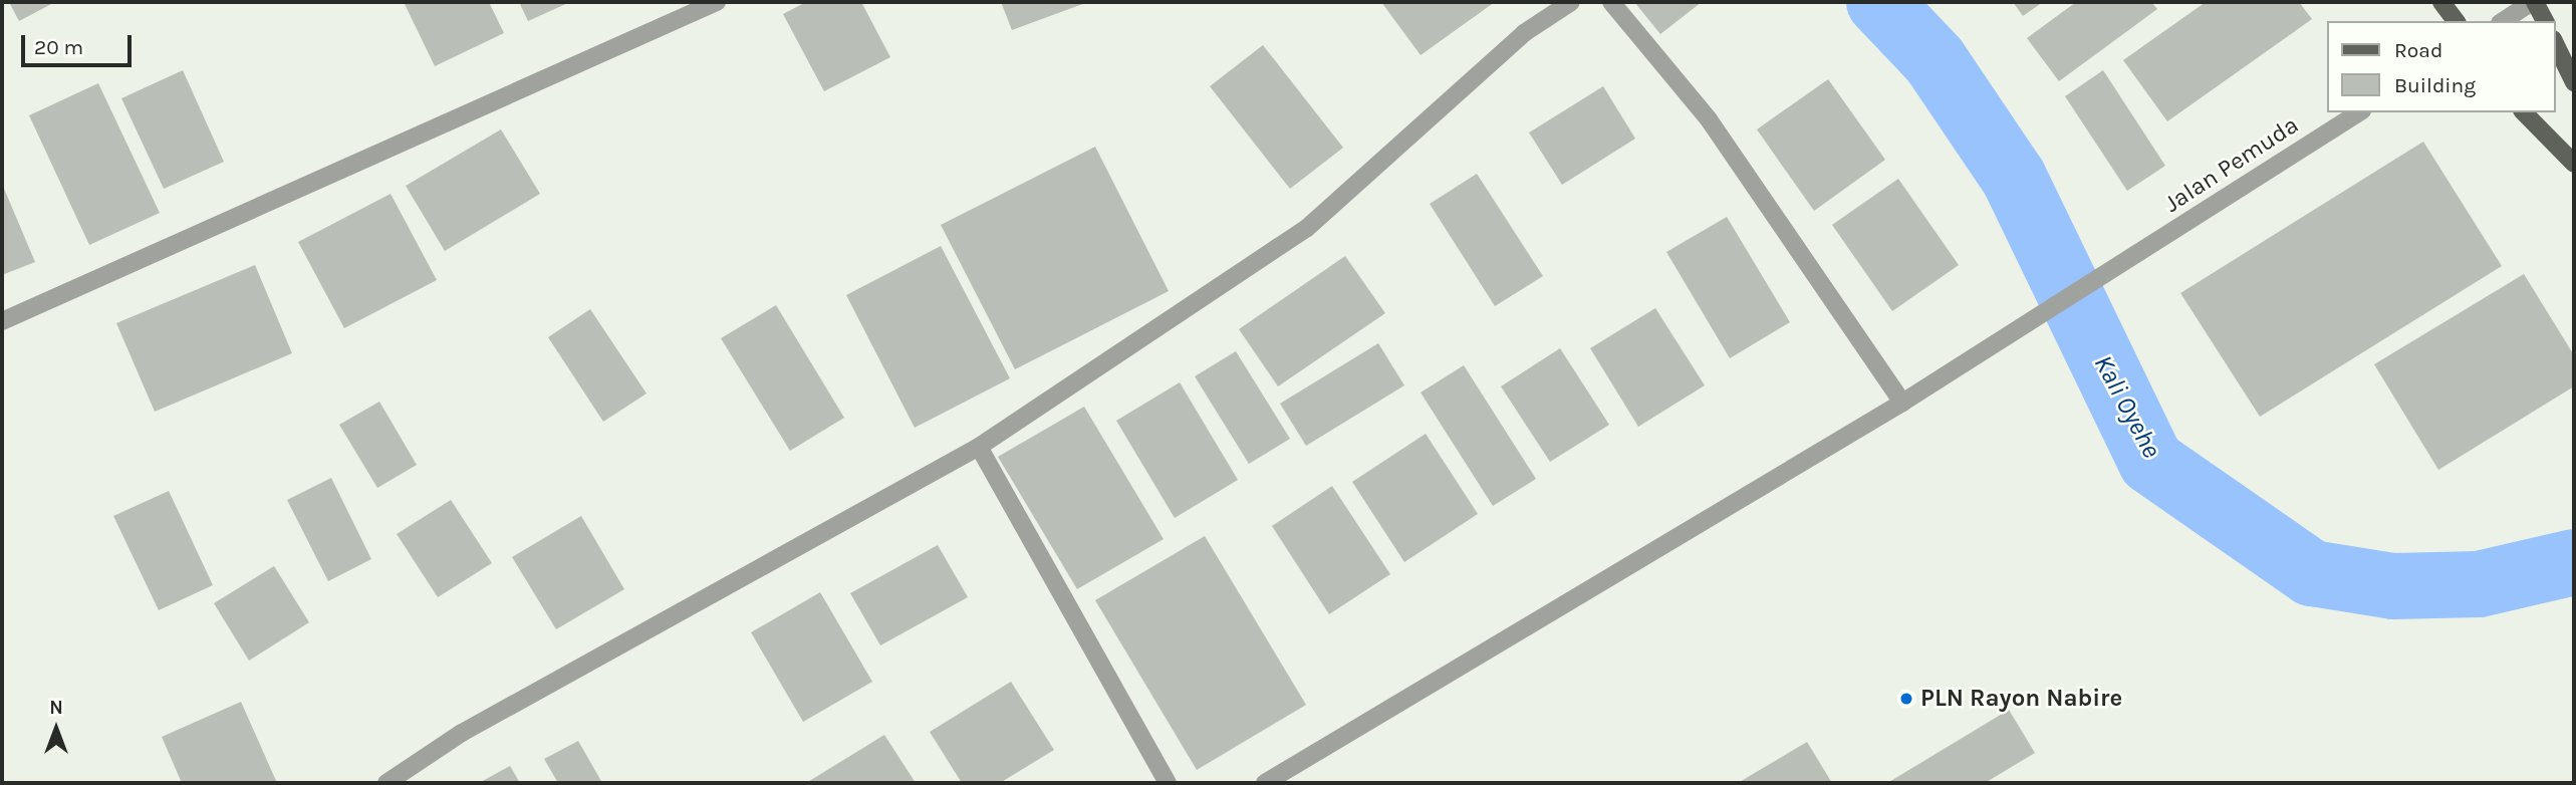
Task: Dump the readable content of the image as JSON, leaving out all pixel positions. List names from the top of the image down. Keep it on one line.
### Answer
{"streets":{"street":["Jalan Pemuda"]},"water":["Kali Oyehe"],"places":["PLN Rayon Nabire"],"legend":["Road","Building"],"scale_bar":"20 m","north":"top"}
